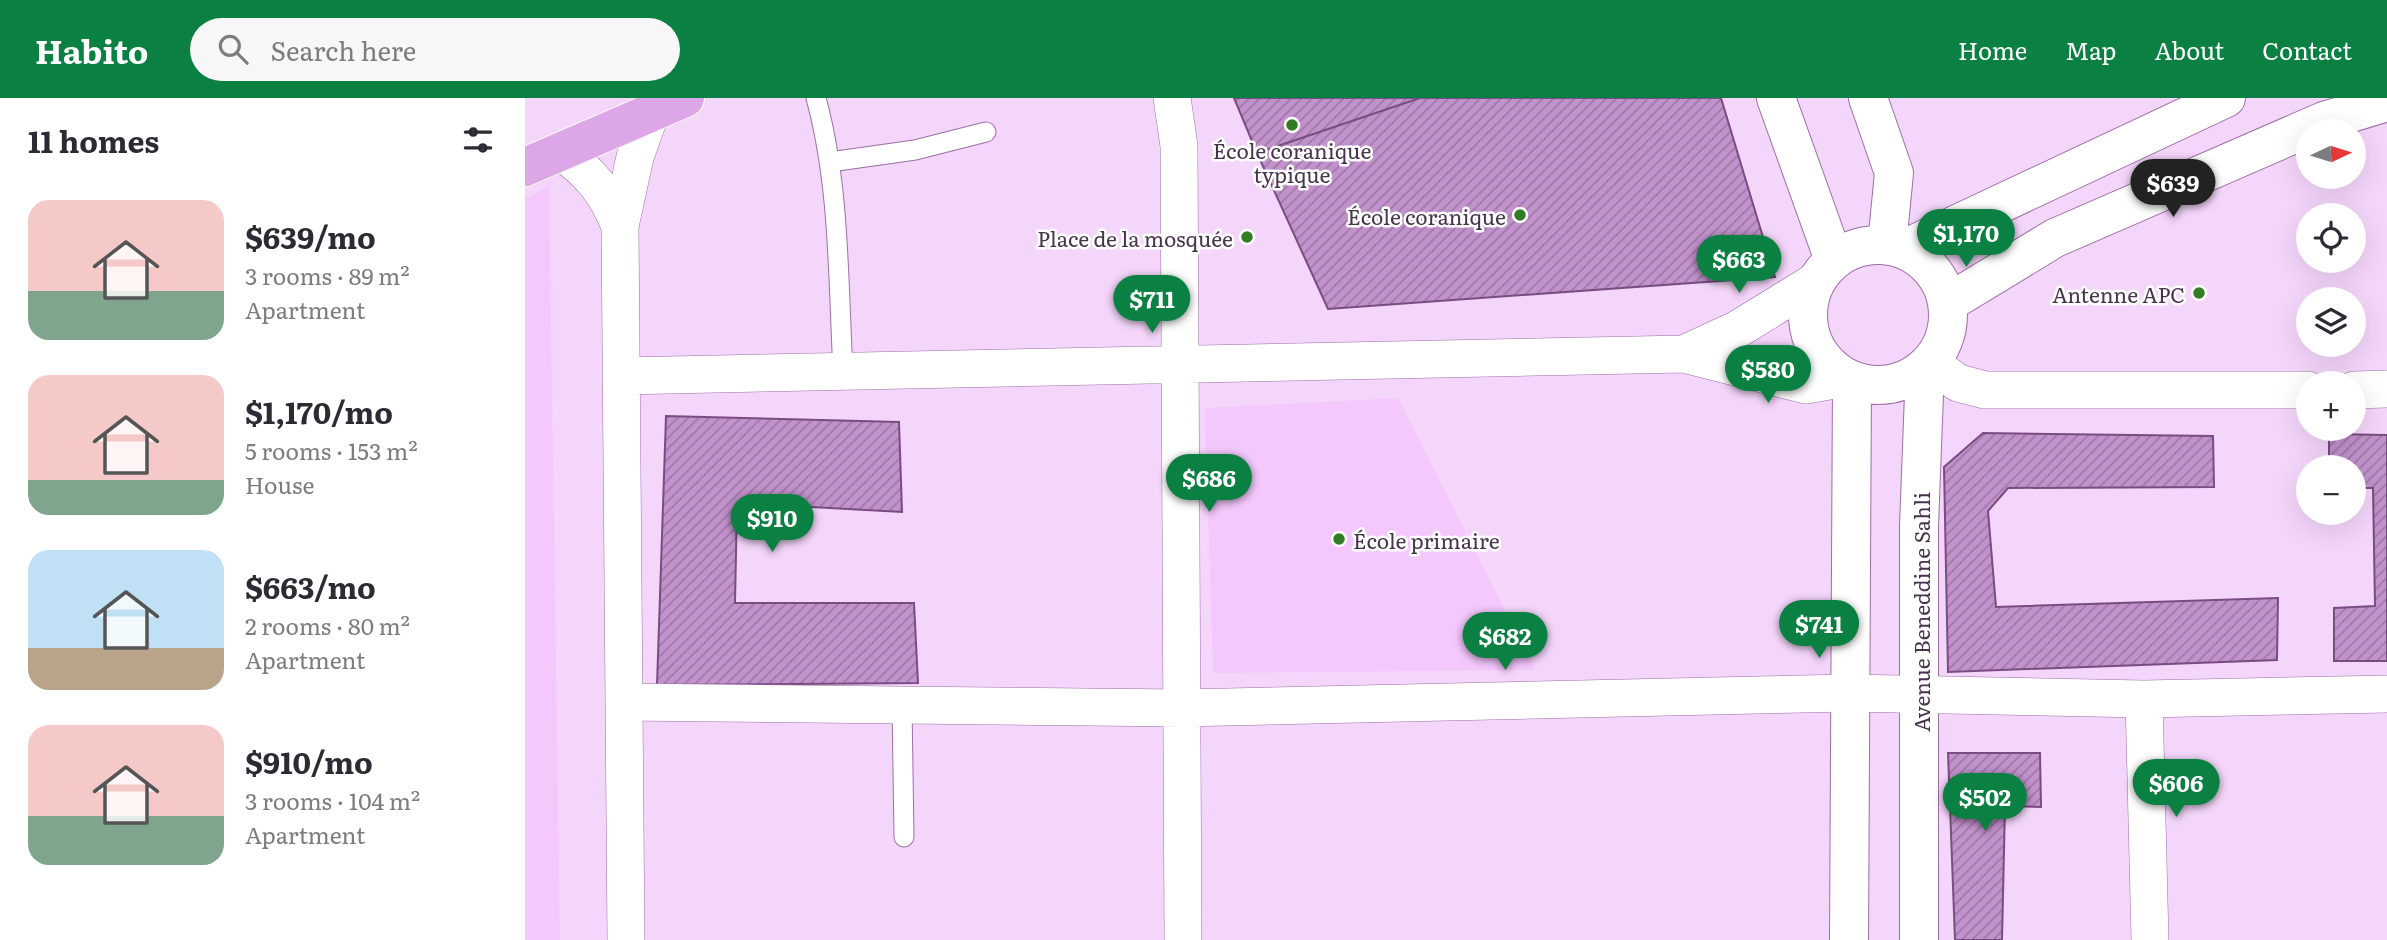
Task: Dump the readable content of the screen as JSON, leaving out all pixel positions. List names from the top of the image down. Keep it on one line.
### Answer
{"streets":{"street":["Avenue Beneddine Sahli"]},"places":["École coranique typique","École coranique","Place de la mosquée","Antenne APC","École primaire"],"north":"right","page":{"header":"Habito","search":"Search here","nav":["Home","Map","About","Contact"],"heading":"11 homes","map_buttons":["+","−"],"price":["$639","$1,170","$663","$711","$580","$686","$910","$741","$682","$606","$502"],"list":[{"name":"$639/mo","note":"3 rooms · 89 m² · Apartment"},{"name":"$1,170/mo","note":"5 rooms · 153 m² · House"},{"name":"$663/mo","note":"2 rooms · 80 m² · Apartment"},{"name":"$910/mo","note":"3 rooms · 104 m² · Apartment"}]}}
